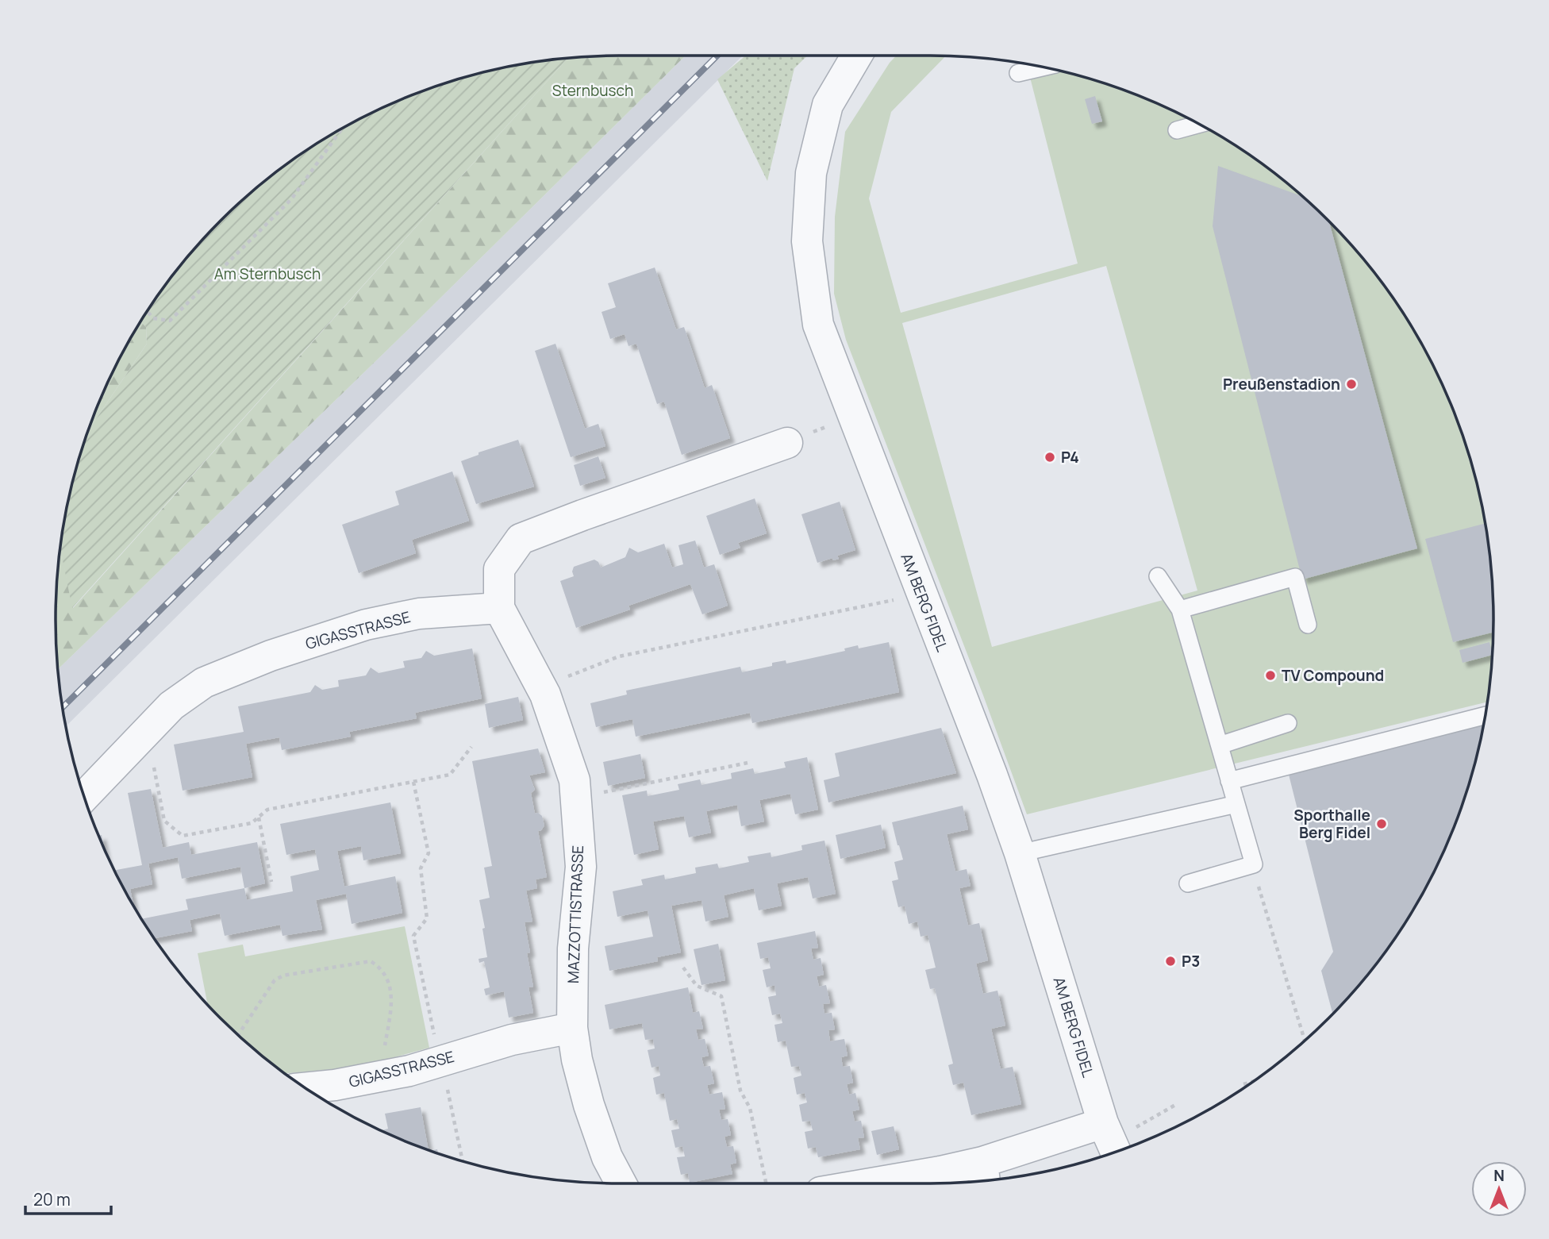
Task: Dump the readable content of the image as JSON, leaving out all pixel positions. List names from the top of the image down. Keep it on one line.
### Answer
{"streets":{"street":["AM BERG FIDEL","GIGASSTRASSE","MAZZOTTISTRASSE"]},"crossings":[["GIGASSTRASSE","MAZZOTTISTRASSE"]],"parks":["Sternbusch","Am Sternbusch"],"places":["Preußenstadion","P4","TV Compound","Sporthalle Berg Fidel","P3"],"scale_bar":"20 m","north":"top"}
